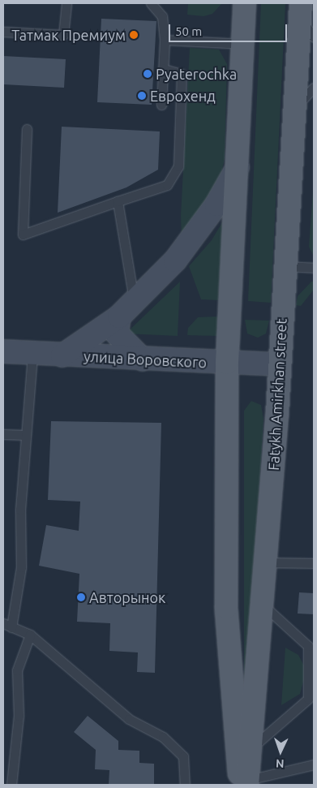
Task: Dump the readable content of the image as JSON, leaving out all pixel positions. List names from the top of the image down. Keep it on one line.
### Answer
{"streets":{"main road":["Fatykh Amirkhan street"],"street":["улица Воровского"]},"crossings":[["улица Воровского","Fatykh Amirkhan street"]],"places":["Татмак Премиум","Pyaterochka","Еврохенд","Авторынок"],"scale_bar":"50 m","north":"bottom"}
